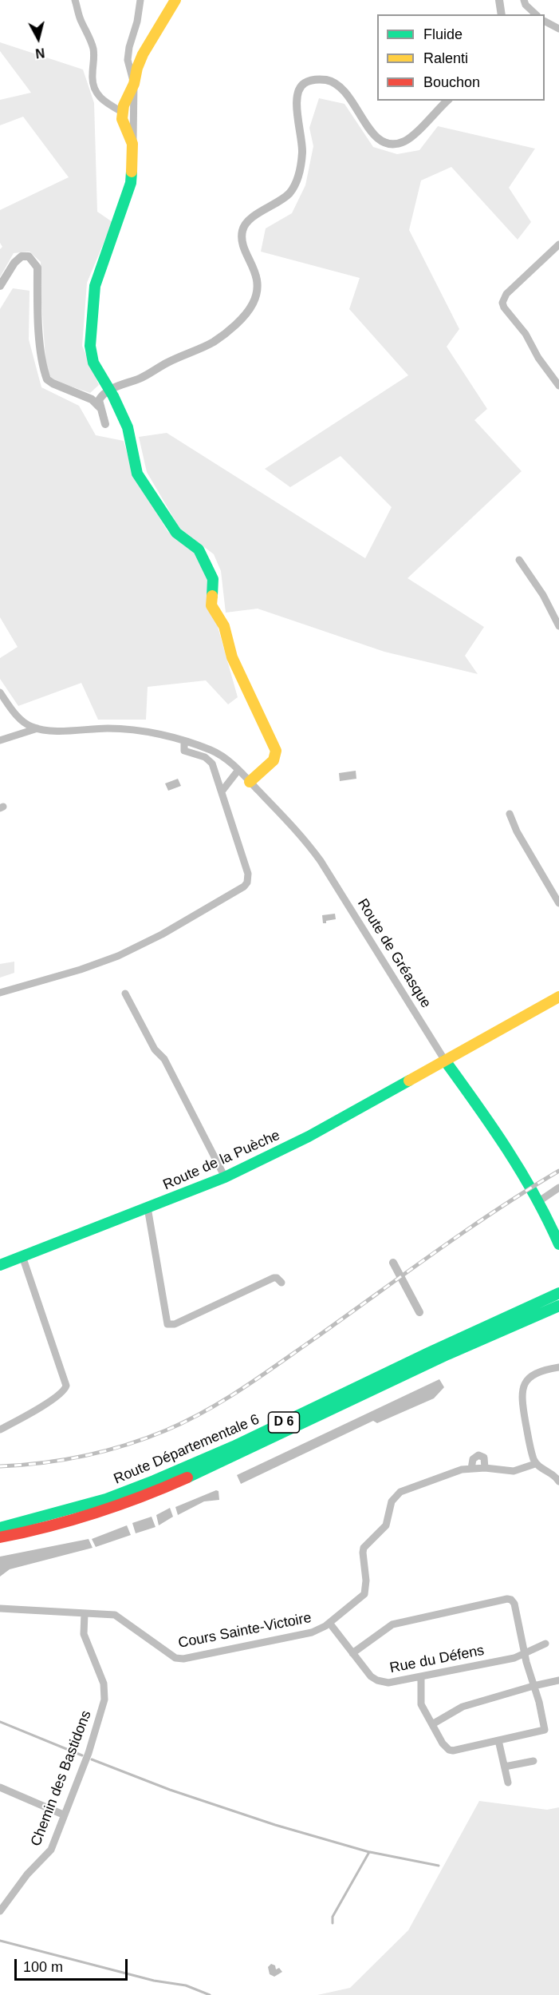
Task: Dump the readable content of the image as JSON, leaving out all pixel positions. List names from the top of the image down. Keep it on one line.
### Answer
{"streets":{"main road":["Route de la Puèche","D 6","Route Départementale 6"],"street":["Route de Gréasque","Cours Sainte-Victoire","Rue du Défens","Chemin des Bastidons"]},"crossings":[["Route de Gréasque","Route de la Puèche"],["Cours Sainte-Victoire","Rue du Défens"],["Cours Sainte-Victoire","Chemin des Bastidons"]],"legend":["Fluide","Ralenti","Bouchon"],"scale_bar":"100 m","north":"bottom"}
